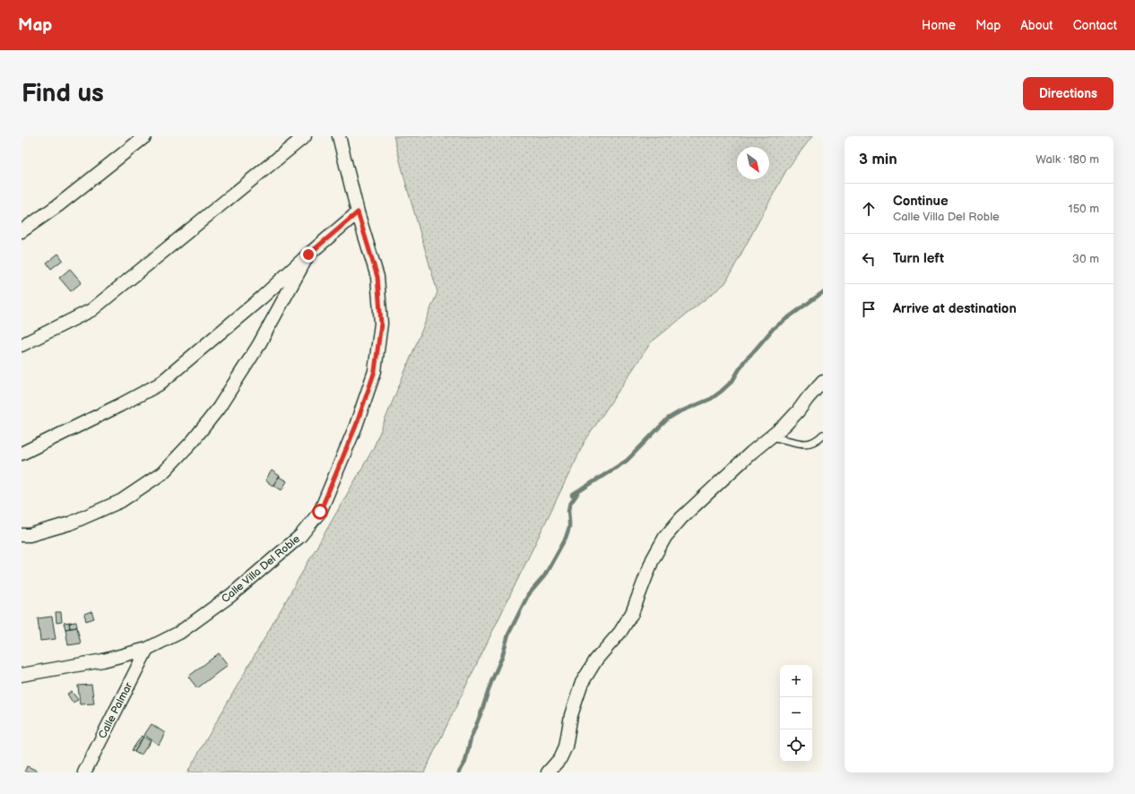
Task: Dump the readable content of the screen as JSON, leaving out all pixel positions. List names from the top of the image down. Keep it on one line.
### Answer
{"streets":{"street":["Calle Villa Del Roble","Calle Palmar"]},"crossings":[["Calle Villa Del Roble","Calle Palmar"]],"north":"bottom right","page":{"header":"Map","nav":["Home","Map","About","Contact"],"buttons":"Directions","title":"Find us","heading":["3 min","Walk · 180 m"],"list":[["Continue","Calle Villa Del Roble","150 m"],["Turn left","30 m"],"Arrive at destination"],"map_buttons":["+","−"]}}
